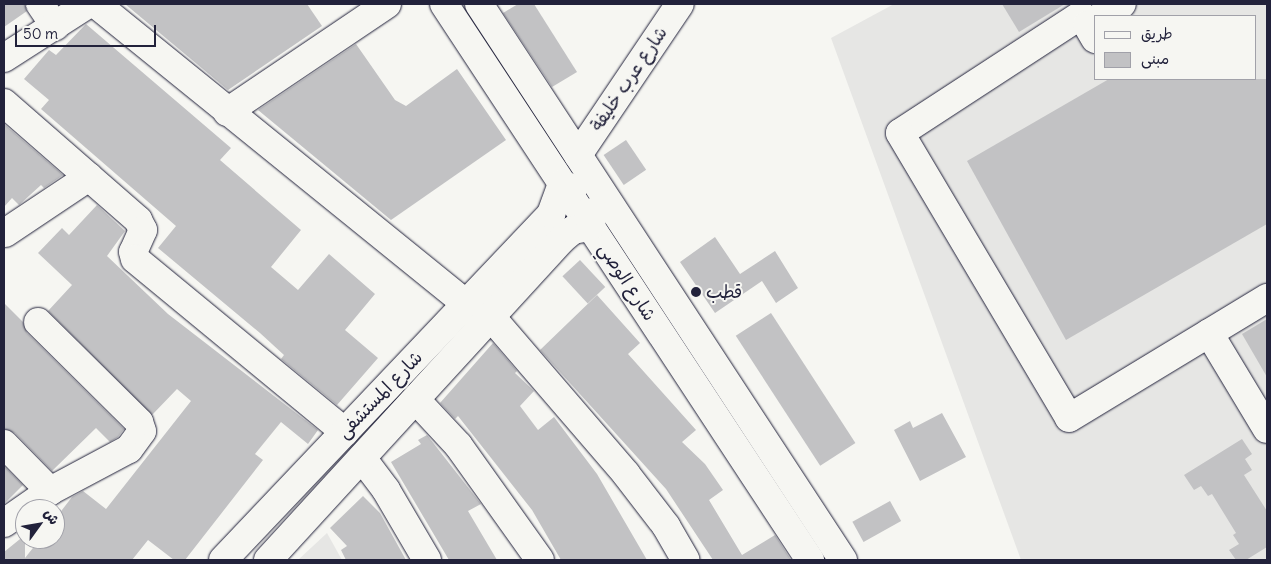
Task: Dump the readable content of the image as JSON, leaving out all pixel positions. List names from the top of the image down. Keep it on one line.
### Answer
{"streets":{"street":["شارع عرب خليفة","شارع الوصي","شارع المستشفى"]},"crossings":[["شارع عرب خليفة","شارع الوصي"],["شارع عرب خليفة","شارع المستشفى"]],"places":["قطب"],"legend":["طريق","مبنى"],"scale_bar":"50 m","north":"top right"}
